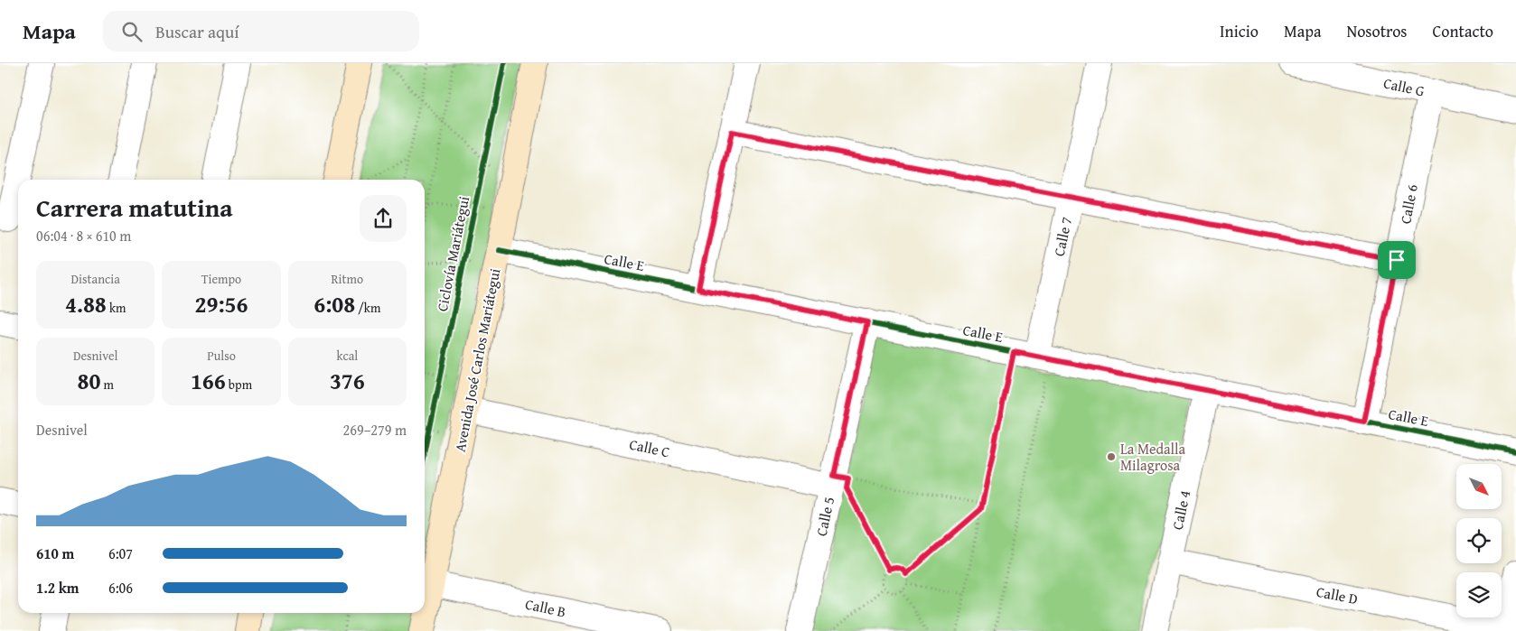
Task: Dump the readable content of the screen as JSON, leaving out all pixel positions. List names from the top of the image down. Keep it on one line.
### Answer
{"streets":{"main road":["Avenida José Carlos Mariátegui"],"street":["Calle G","Calle 6","Calle 7","Calle E","Calle C","Calle 4","Calle 5","Calle D","Calle B"],"cycle path":["Ciclovía Mariátegui"]},"crossings":[["Calle G","Calle 6"],["Calle 6","Calle E"],["Calle 7","Calle E"],["Calle E","Avenida José Carlos Mariátegui"],["Calle E","Calle 4"],["Calle E","Calle 5"],["Avenida José Carlos Mariátegui","Calle C"],["Avenida José Carlos Mariátegui","Calle B"],["Calle C","Calle 5"],["Calle 4","Calle D"]],"places":["La Medalla Milagrosa"],"north":"bottom right","page":{"header":"Mapa","search":"Buscar aquí","nav":["Inicio","Mapa","Nosotros","Contacto"],"heading":["Carrera matutina","06:04 · 8 × 610 m"],"stats":[["Distancia","4.88 km"],["Tiempo","29:56"],["Ritmo","6:08 /km"],["Desnivel","80 m"],["Pulso","166 bpm"],["kcal","376"]],"chart":["Desnivel","269–279 m"],"list":[{"name":"610 m","note":"6:07"},{"name":"1.2 km","note":"6:06"}]}}
